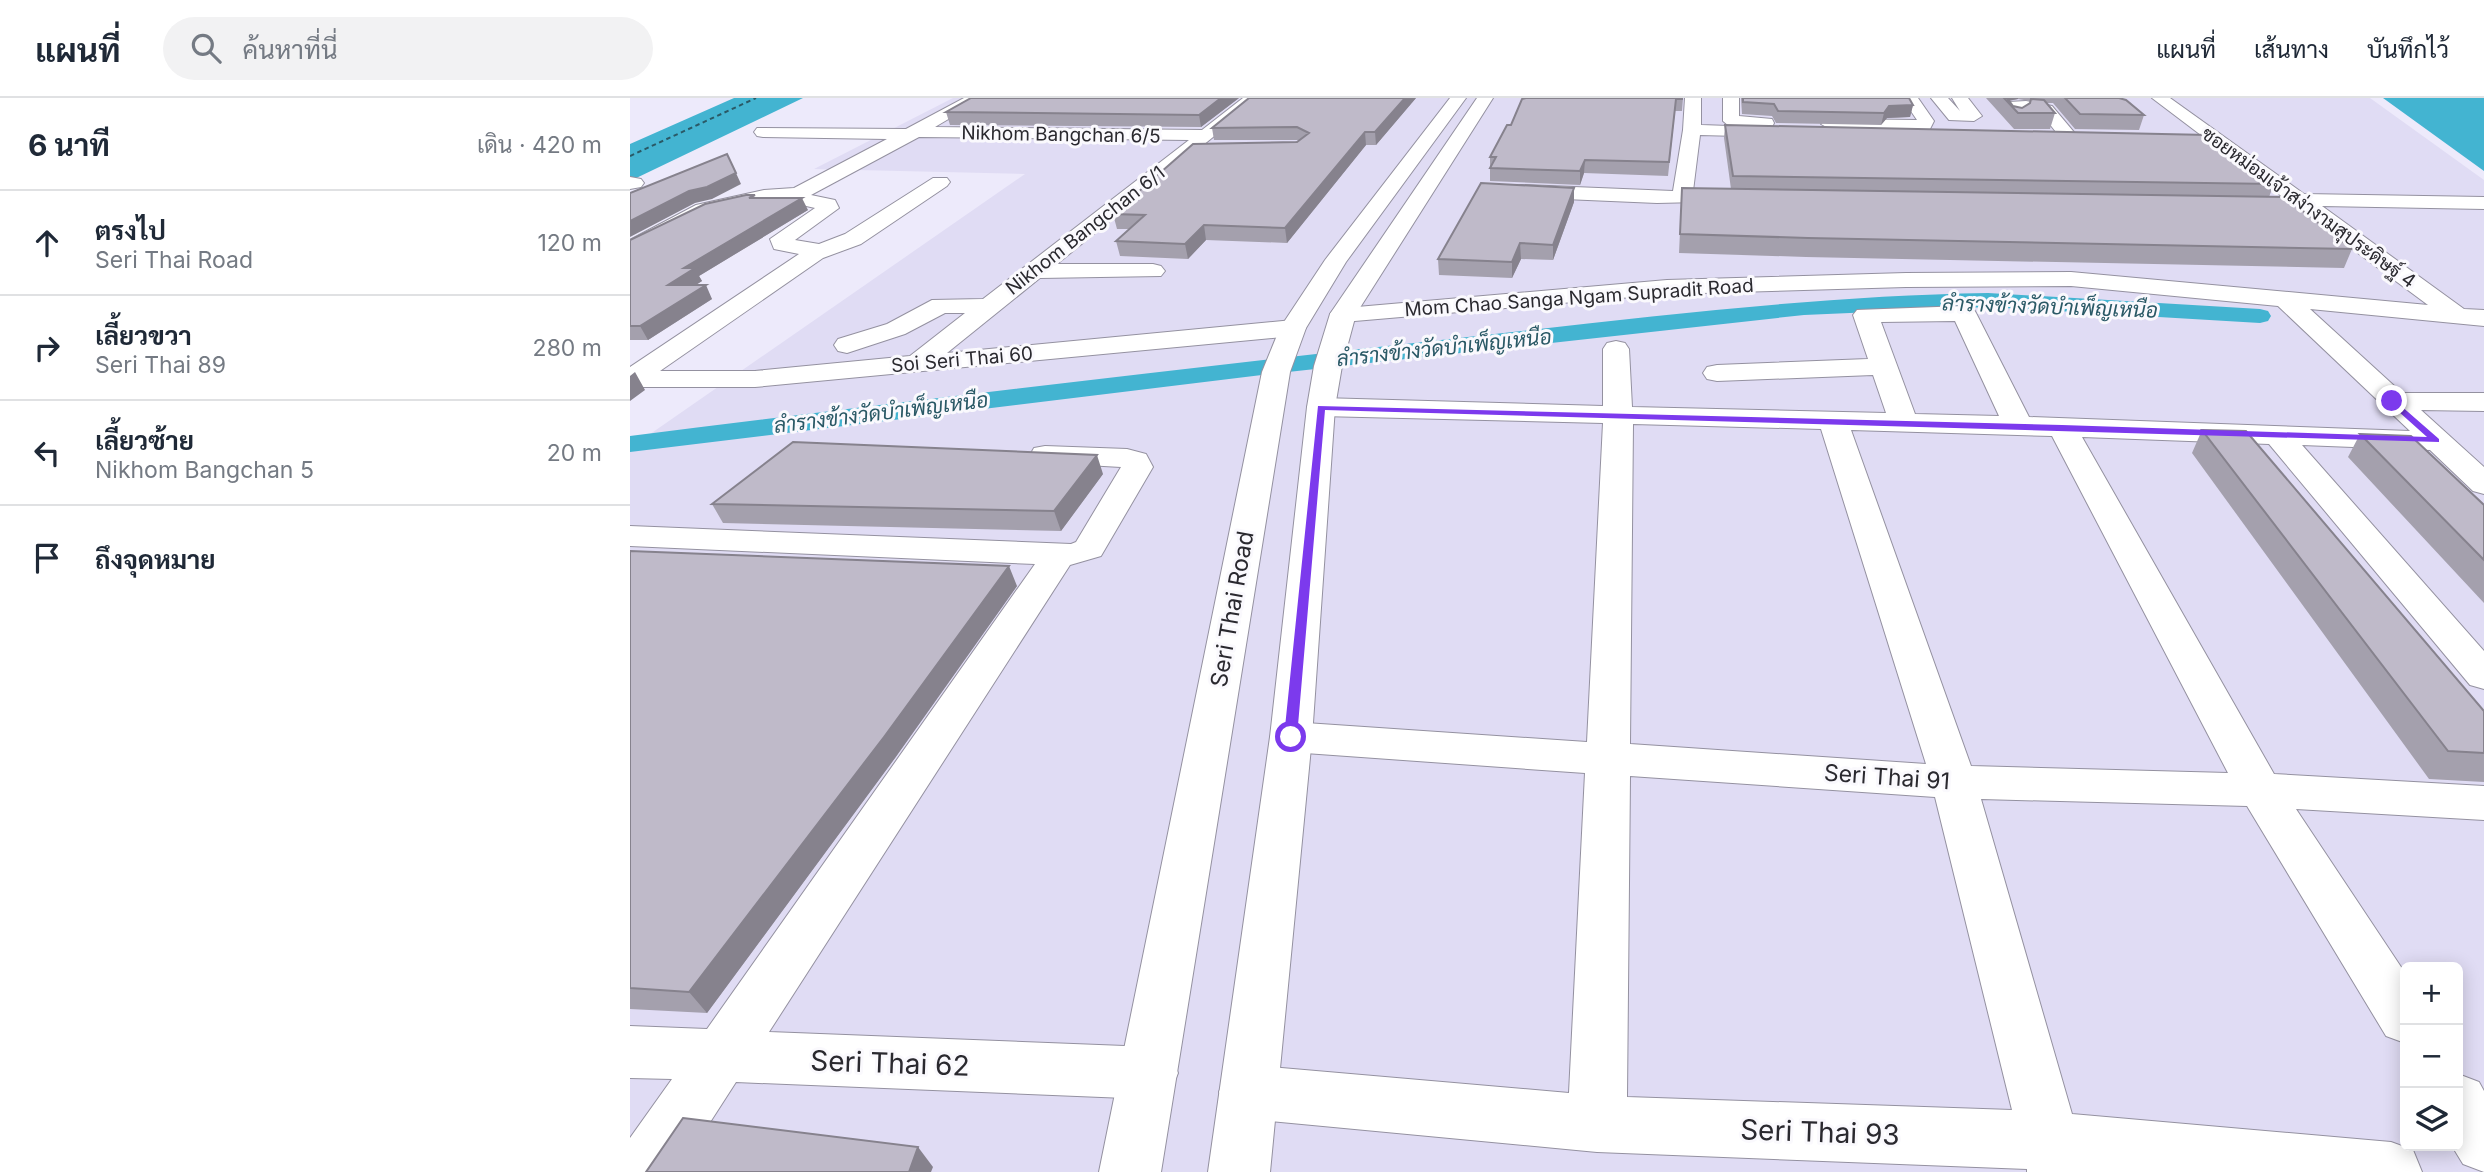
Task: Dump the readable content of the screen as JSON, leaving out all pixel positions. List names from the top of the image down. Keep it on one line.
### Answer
{"streets":{"street":["Nikhom Bangchan 6/5","ซอยหม่อมเจ้าสง่างามสุประดิษฐ์ 4","Nikhom Bangchan 6/1","Mom Chao Sanga Ngam Supradit Road","Soi Seri Thai 60","Seri Thai Road","Seri Thai 91","Seri Thai 62","Seri Thai 93"]},"crossings":[["Nikhom Bangchan 6/5","Nikhom Bangchan 6/1"],["ซอยหม่อมเจ้าสง่างามสุประดิษฐ์ 4","Mom Chao Sanga Ngam Supradit Road"],["Nikhom Bangchan 6/1","Soi Seri Thai 60"],["Soi Seri Thai 60","Seri Thai Road"],["Seri Thai Road","Seri Thai 62"]],"water":["ลำรางข้างวัดบำเพ็ญเหนือ"],"page":{"header":"แผนที่","search":"ค้นหาที่นี่","nav":["แผนที่","เส้นทาง","บันทึกไว้"],"heading":["6 นาที","เดิน · 420 m"],"list":[["ตรงไป","Seri Thai Road","120 m"],["เลี้ยวขวา","Seri Thai 89","280 m"],["เลี้ยวซ้าย","Nikhom Bangchan 5","20 m"],"ถึงจุดหมาย"],"map_buttons":["+","−"]}}
